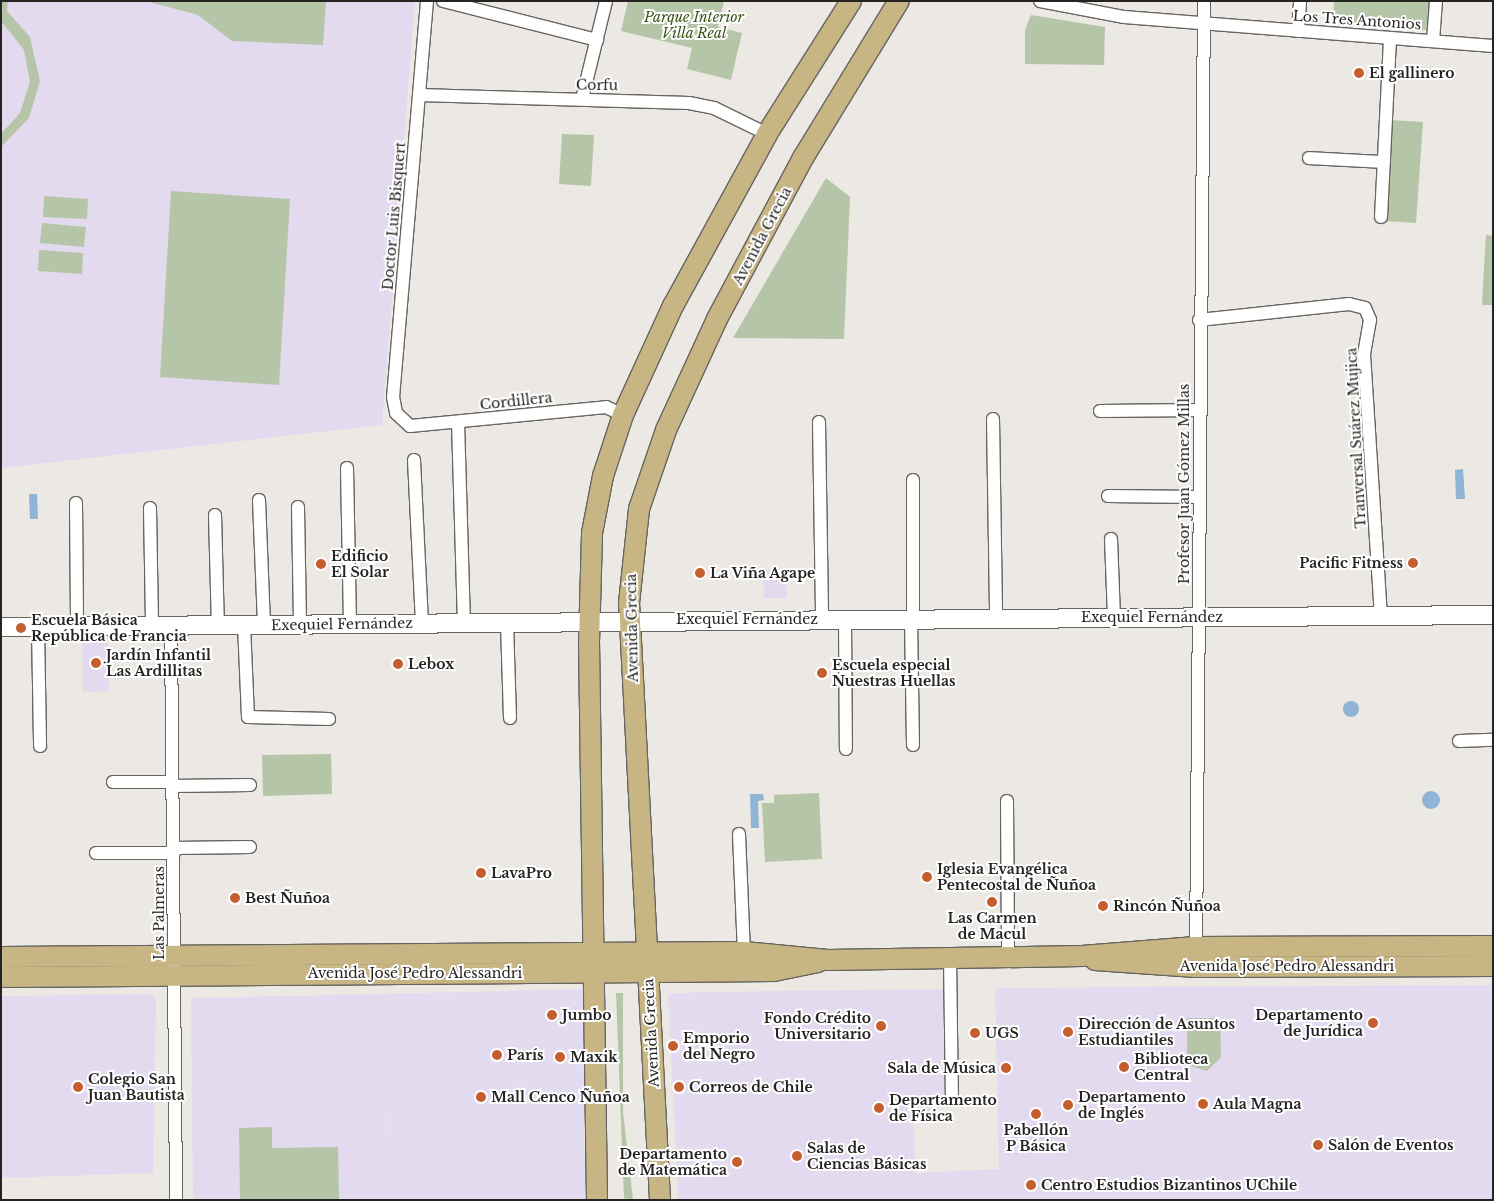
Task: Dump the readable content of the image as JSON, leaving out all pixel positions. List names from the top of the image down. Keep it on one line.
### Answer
{"streets":{"main road":["Avenida Grecia","Avenida José Pedro Alessandri"],"street":["Los Tres Antonios","Corfu","Doctor Luis Bisquert","Cordillera","Tranversal Suárez Mujica","Profesor Juan Gómez Millas","Exequiel Fernández","Las Palmeras"]},"crossings":[["Los Tres Antonios","Profesor Juan Gómez Millas"],["Corfu","Doctor Luis Bisquert"],["Doctor Luis Bisquert","Cordillera"],["Avenida Grecia","Exequiel Fernández"],["Avenida Grecia","Avenida José Pedro Alessandri"],["Tranversal Suárez Mujica","Profesor Juan Gómez Millas"],["Tranversal Suárez Mujica","Exequiel Fernández"],["Profesor Juan Gómez Millas","Exequiel Fernández"],["Profesor Juan Gómez Millas","Avenida José Pedro Alessandri"],["Exequiel Fernández","Las Palmeras"],["Las Palmeras","Avenida José Pedro Alessandri"]],"parks":["Parque Interior Villa Real"],"places":["El gallinero","Pacific Fitness","Edificio El Solar","La Viña Agape","Escuela Básica República de Francia","Jardín Infantil Las Ardillitas","Lebox","Escuela especial Nuestras Huellas","LavaPro","Iglesia Evangélica Pentecostal de Ñuñoa","Best Ñuñoa","Las Carmen de Macul","Rincón Ñuñoa","Jumbo","Departamento de Jurídica","Fondo Crédito Universitario","Dirección de Asuntos Estudiantiles","UGS","Emporio del Negro","París","Maxik","Biblioteca Central","Sala de Música","Colegio San Juan Bautista","Correos de Chile","Mall Cenco Ñuñoa","Aula Magna","Departamento de Inglés","Departamento de Física","Pabellón P Básica","Salón de Eventos","Salas de Ciencias Básicas","Departamento de Matemática","Centro Estudios Bizantinos UChile"]}
